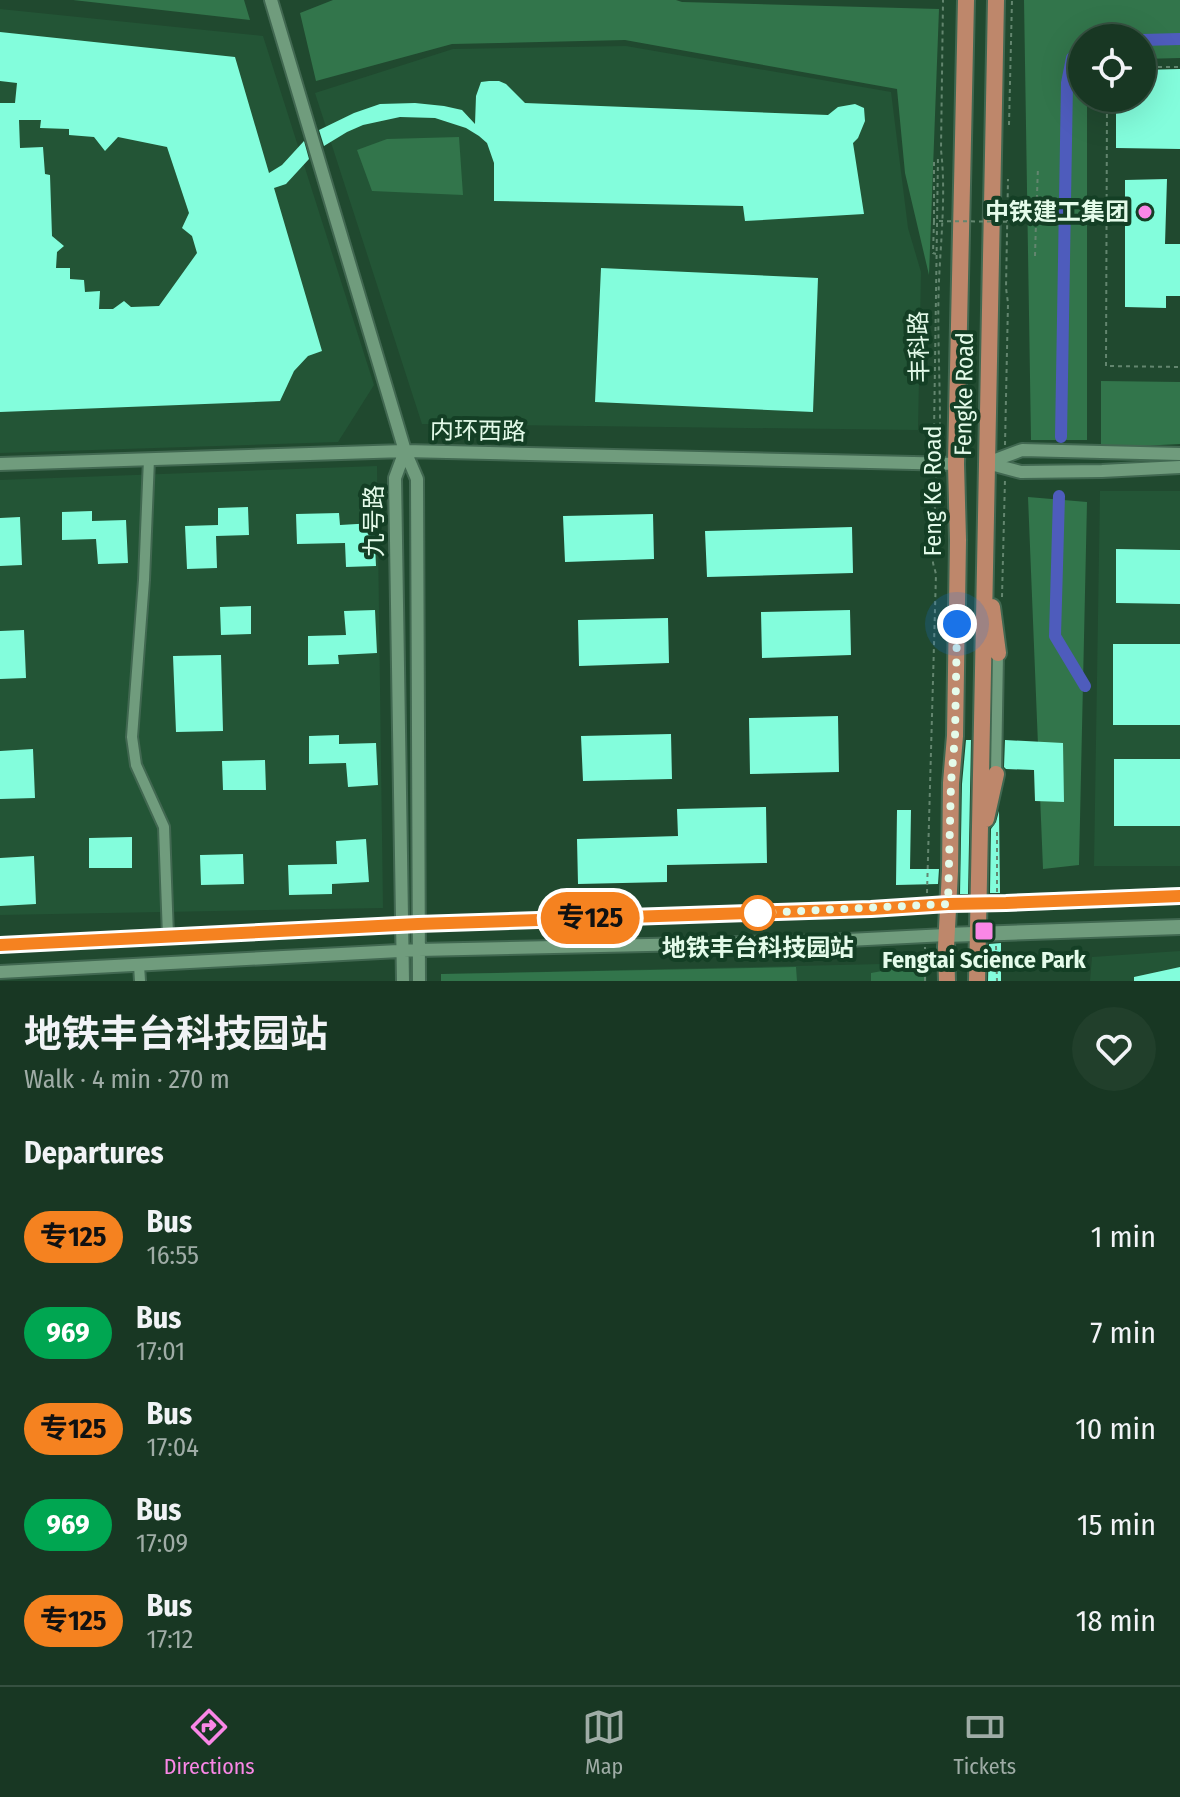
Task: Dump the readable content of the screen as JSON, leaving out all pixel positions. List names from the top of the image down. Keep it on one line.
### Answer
{"streets":{"main road":["Fengke Road","Feng Ke Road"],"street":["内环西路","九号路"],"path":["丰科路"]},"crossings":[["丰科路","内环西路"],["内环西路","Feng Ke Road"],["内环西路","九号路"]],"places":{"other":["中铁建工集团","地铁丰台科技园站"],"transit":["Fengtai Science Park"]},"lines":["bus line 专125"],"page":{"on_map":"专125","heading":[["地铁丰台科技园站","Walk · 4 min · 270 m"],"Departures"],"list":[{"mark":"专125","name":"Bus","note":"16:55","value":"1 min"},{"mark":"969","name":"Bus","note":"17:01","value":"7 min"},{"mark":"专125","name":"Bus","note":"17:04","value":"10 min"},{"mark":"969","name":"Bus","note":"17:09","value":"15 min"},{"mark":"专125","name":"Bus","note":"17:12","value":"18 min"}],"tabs":["Directions","Map","Tickets"]}}
